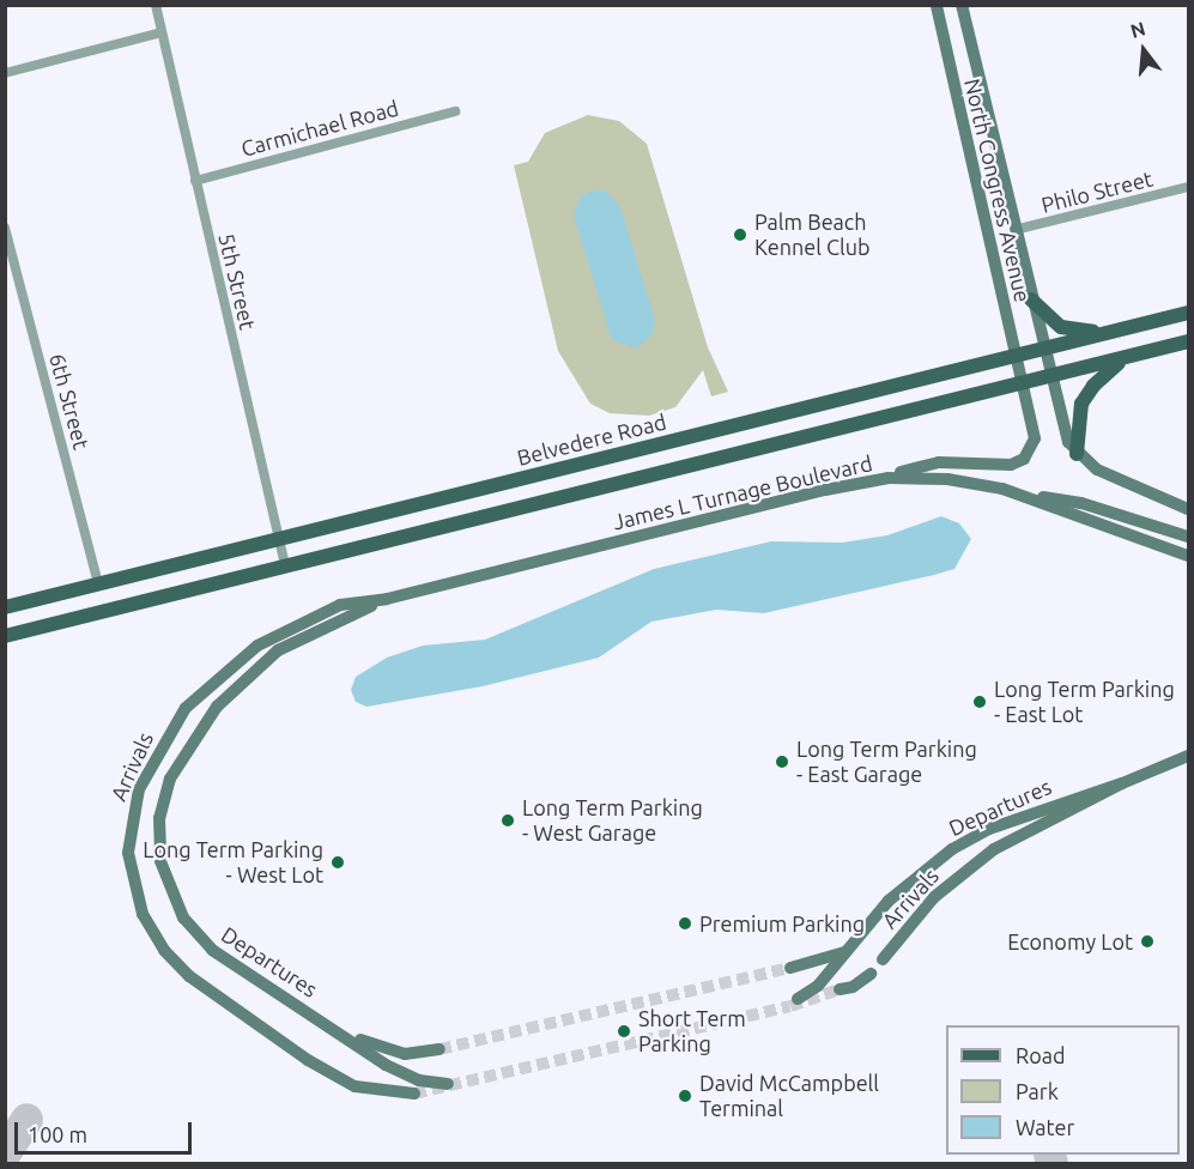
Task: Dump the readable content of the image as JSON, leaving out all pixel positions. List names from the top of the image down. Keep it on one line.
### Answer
{"streets":{"main road":["Belvedere Road"],"street":["Carmichael Road","North Congress Avenue","Philo Street","5th Street","6th Street","James L Turnage Boulevard","Arrivals","Departures"]},"crossings":[["Carmichael Road","5th Street"],["North Congress Avenue","Philo Street"],["North Congress Avenue","Belvedere Road"],["North Congress Avenue","James L Turnage Boulevard"],["5th Street","Belvedere Road"],["6th Street","Belvedere Road"],["James L Turnage Boulevard","Arrivals"],["James L Turnage Boulevard","Departures"],["Arrivals","Departures"]],"places":["Palm Beach Kennel Club","Long Term Parking - East Lot","Long Term Parking - East Garage","Long Term Parking - West Garage","Long Term Parking - West Lot","Premium Parking","Economy Lot","Short Term Parking","David McCampbell Terminal"],"legend":["Road","Park","Water"],"scale_bar":"100 m","north":"top"}
